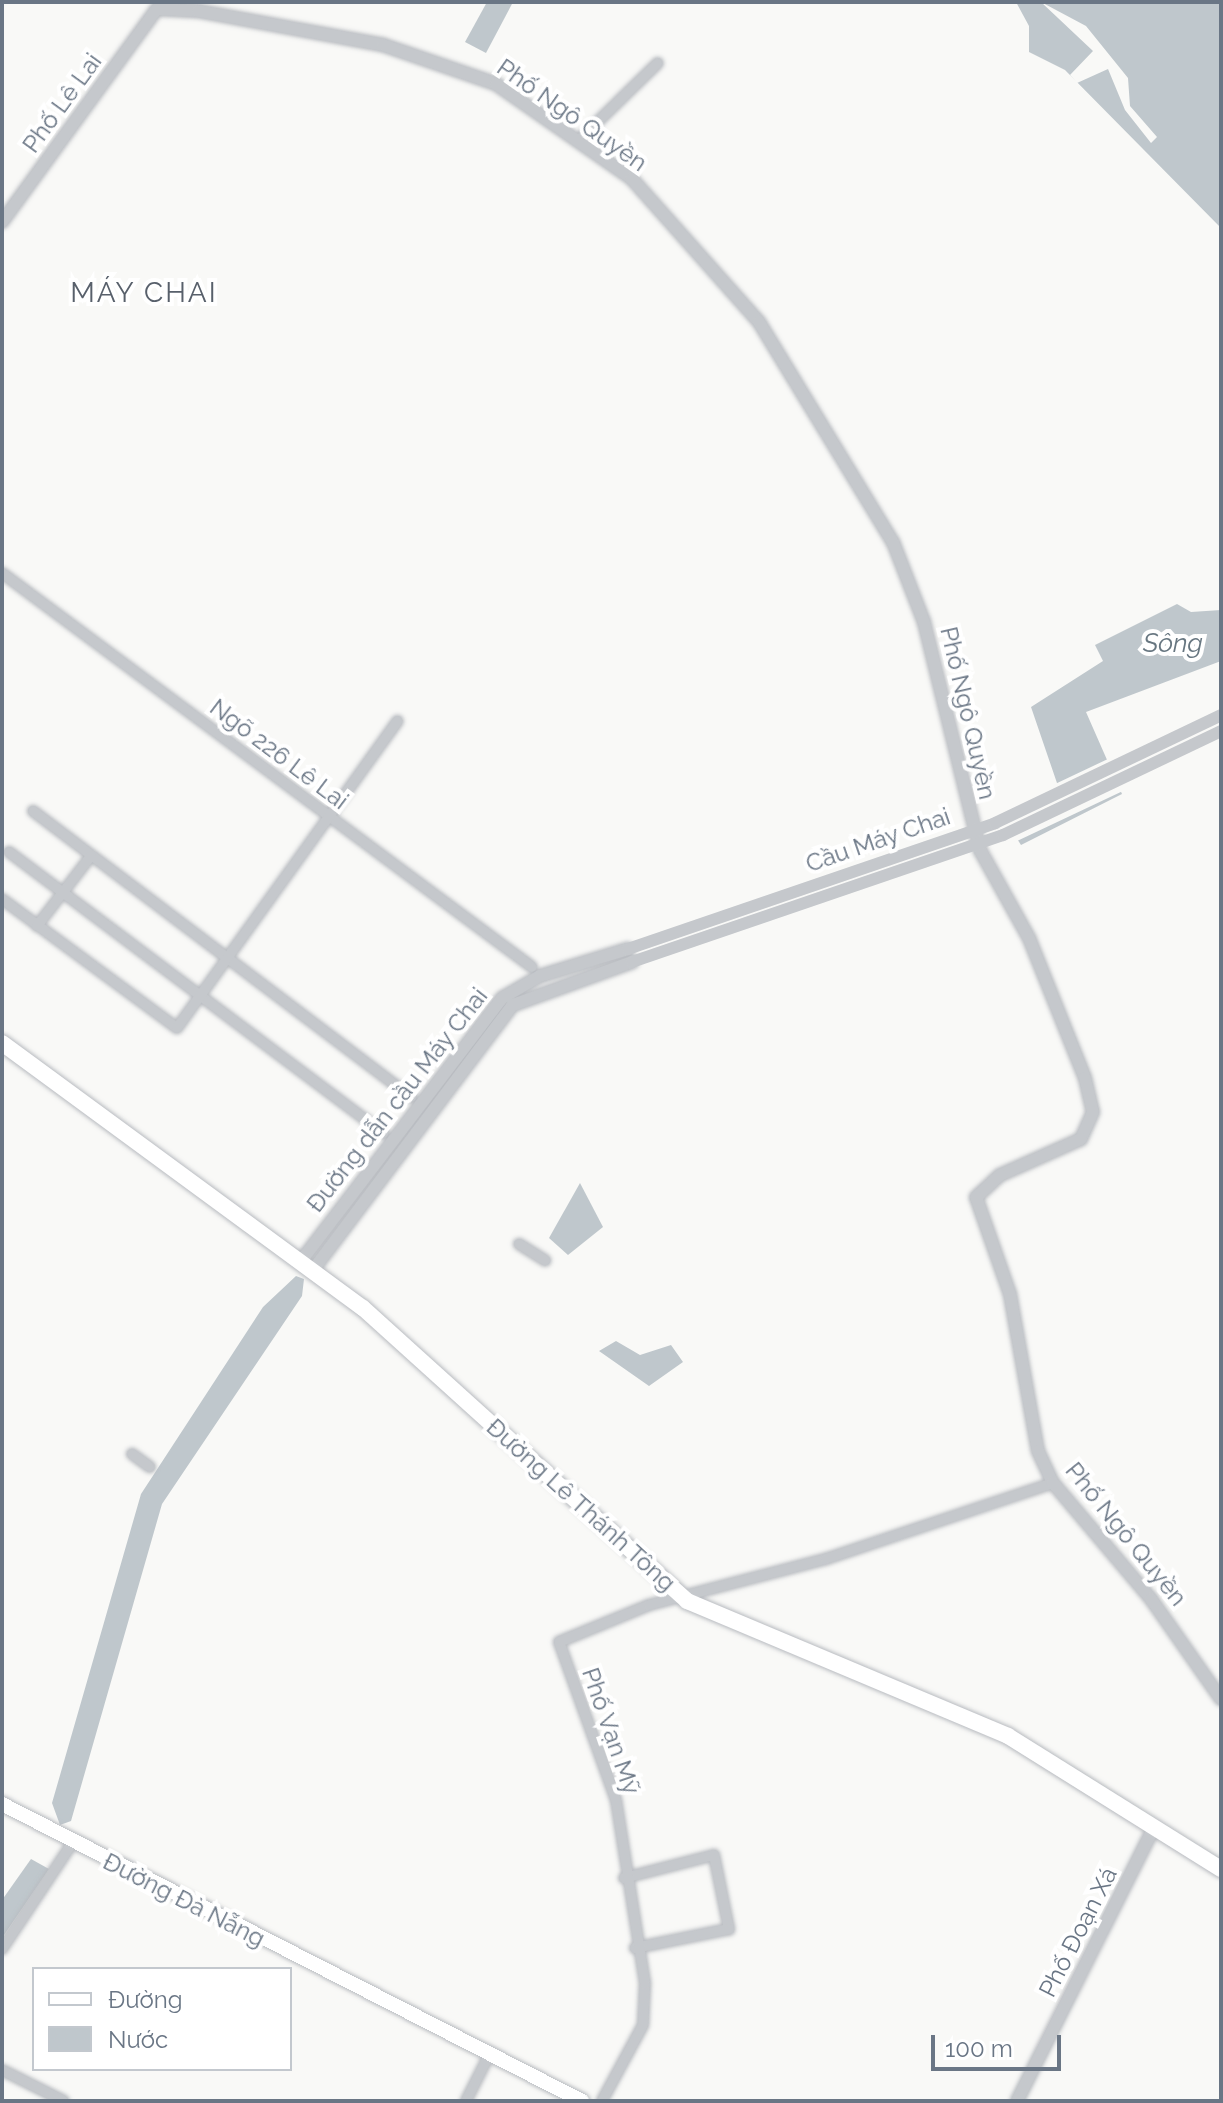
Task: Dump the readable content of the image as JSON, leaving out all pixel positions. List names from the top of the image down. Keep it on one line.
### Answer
{"streets":{"main road":["Đường Lê Thánh Tông","Đường Đà Nẵng"],"street":["Phố Lê Lai","Phố Ngô Quyền","Ngõ 226 Lê Lai","Cầu Máy Chai","Đường dẫn cầu Máy Chai","Phố Vạn Mỹ","Phố Đoạn Xá"]},"crossings":[["Phố Lê Lai","Phố Ngô Quyền"],["Phố Ngô Quyền","Phố Vạn Mỹ"],["Cầu Máy Chai","Đường dẫn cầu Máy Chai"],["Đường dẫn cầu Máy Chai","Đường Lê Thánh Tông"],["Đường Lê Thánh Tông","Phố Vạn Mỹ"],["Đường Lê Thánh Tông","Phố Đoạn Xá"]],"districts":["MÁY CHAI"],"water":["Sông"],"legend":["Đường","Nước"],"scale_bar":"100 m"}
